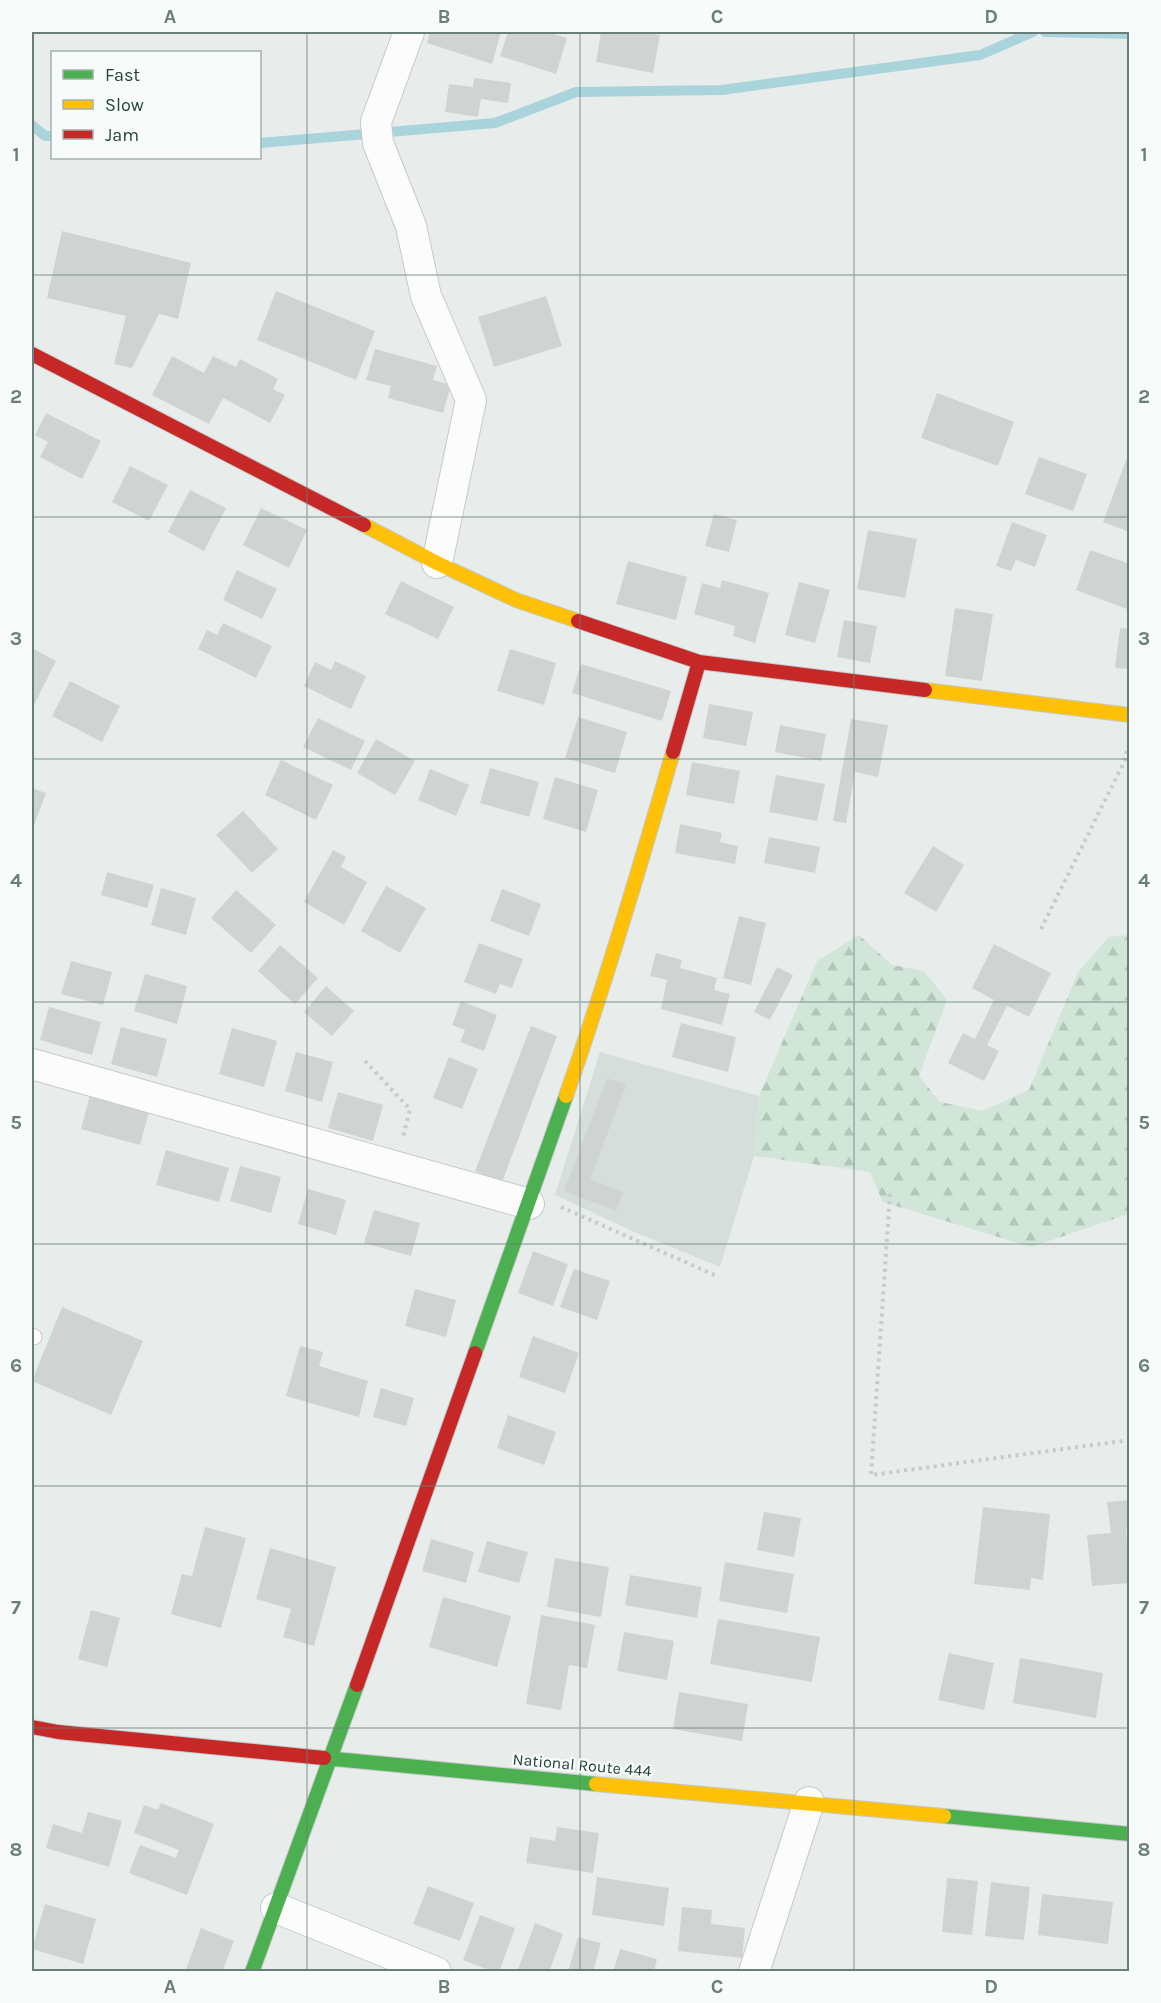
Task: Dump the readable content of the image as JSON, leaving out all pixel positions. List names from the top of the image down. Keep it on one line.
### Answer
{"streets":{"main road":["National Route 444"]},"legend":["Fast","Slow","Jam"],"grid":{"columns":["A","B","C","D"],"rows":["1","2","3","4","5","6","7","8"]}}
